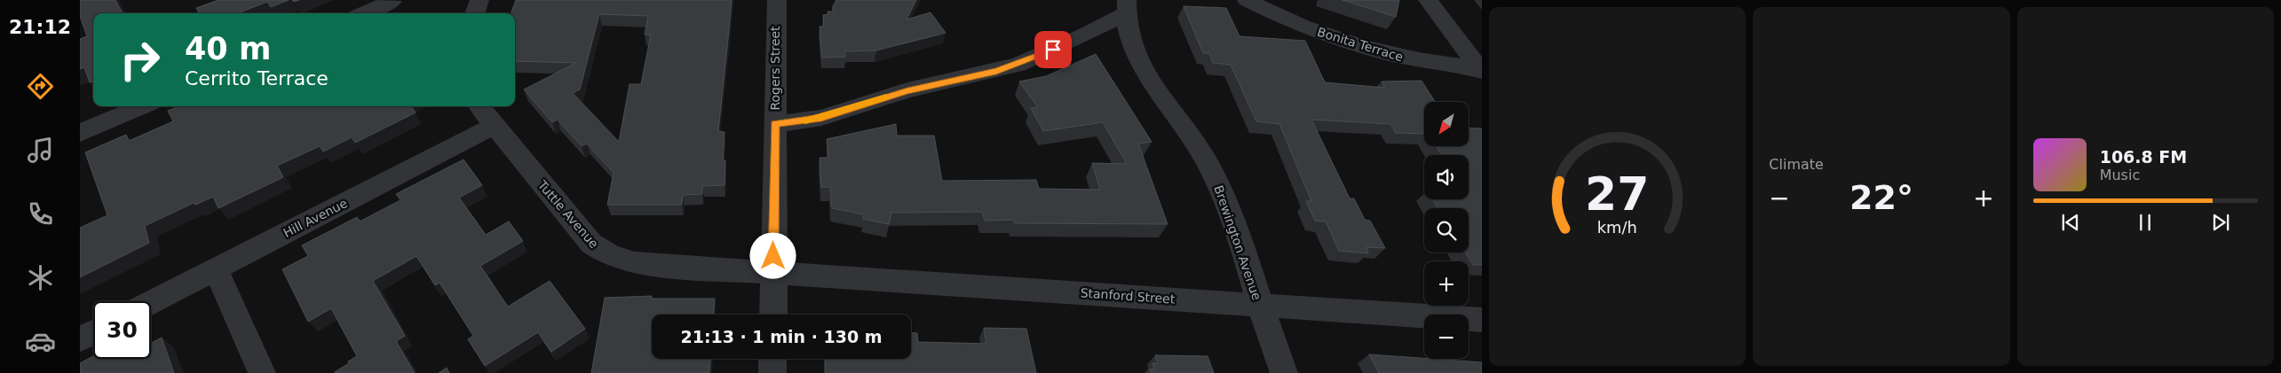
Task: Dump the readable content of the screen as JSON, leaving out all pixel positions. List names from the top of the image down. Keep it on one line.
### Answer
{"streets":{"street":["Bonita Terrace","Rogers Street","Tuttle Avenue","Hill Avenue","Brewington Avenue","Stanford Street"]},"crossings":[["Rogers Street","Tuttle Avenue"],["Rogers Street","Stanford Street"],["Tuttle Avenue","Hill Avenue"],["Tuttle Avenue","Stanford Street"],["Brewington Avenue","Stanford Street"]],"north":"bottom left","page":{"tabs":"21:12","tile":"Climate","turn":["40 m","Cerrito Terrace"],"map_buttons":["+","−"],"song":["106.8 FM","Music"],"heat":["−","22°","+"],"limit":"30","trip":"21:13 · 1 min · 130 m","gauge":["27","km/h"]}}
